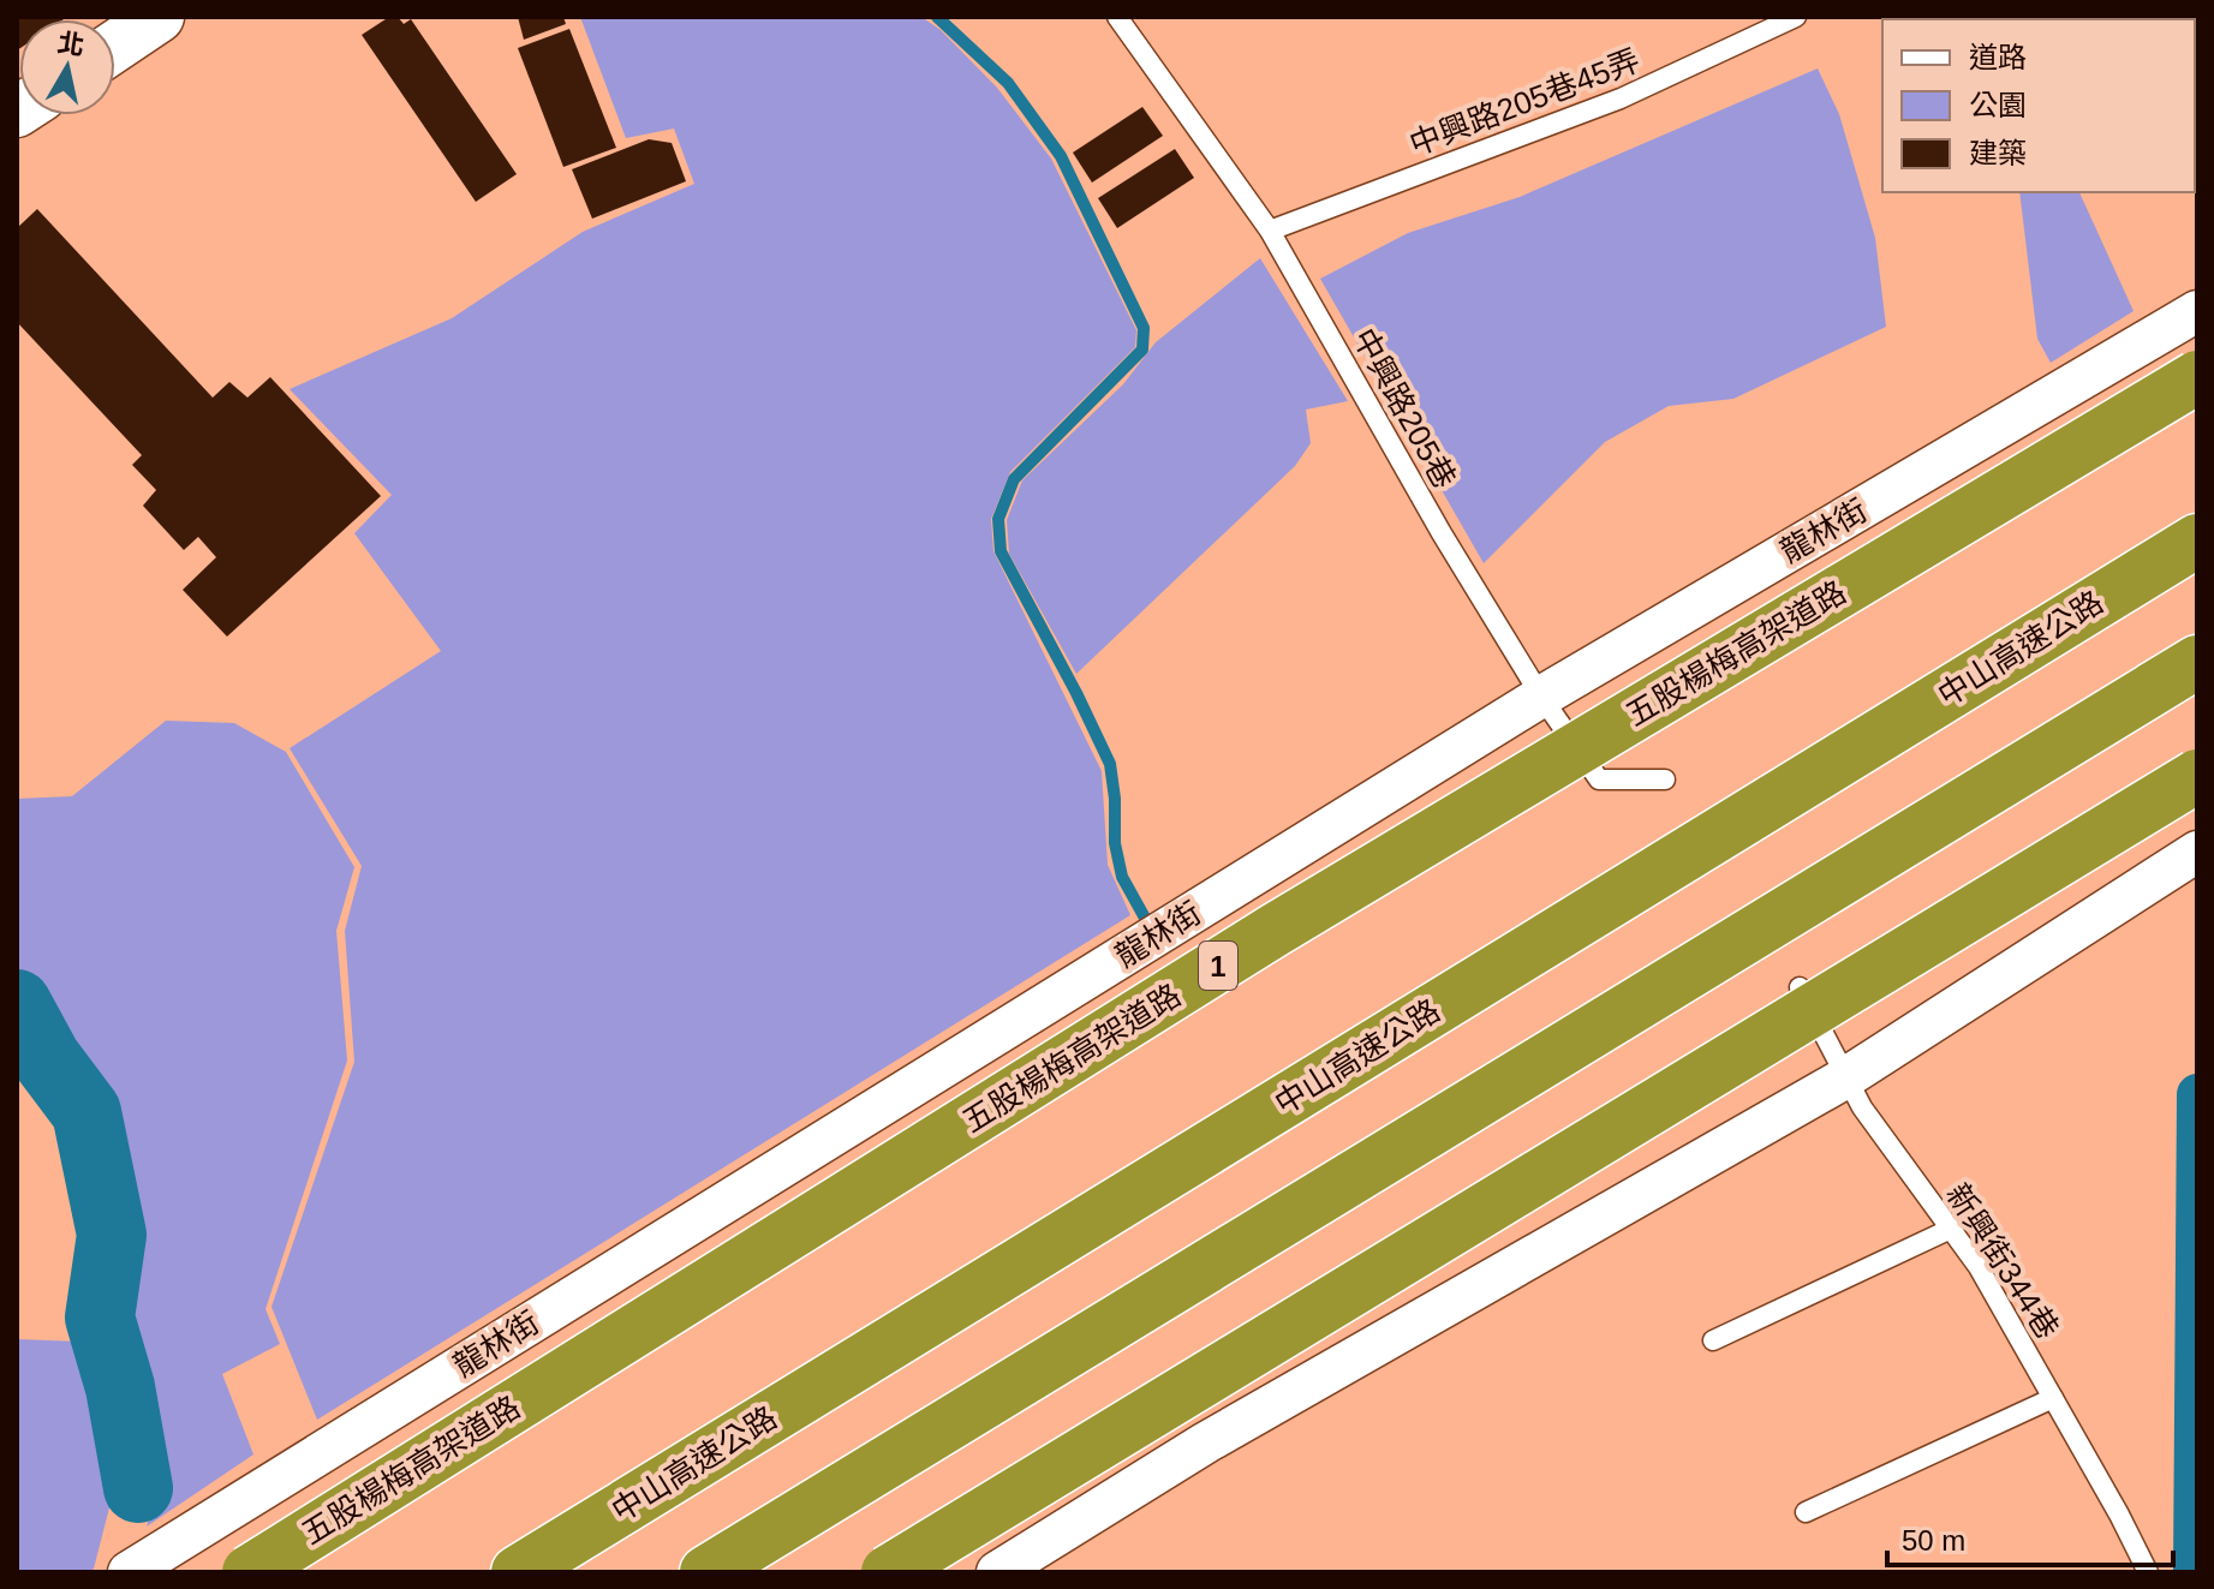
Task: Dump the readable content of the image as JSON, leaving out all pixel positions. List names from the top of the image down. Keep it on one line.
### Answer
{"streets":{"highway":["中山高速公路","五股楊梅高架道路","1"],"street":["龍林街"],"lane":["中興路205巷45弄","中興路205巷","新興街344巷"]},"crossings":[["中興路205巷45弄","中興路205巷"],["中興路205巷","龍林街"]],"legend":["道路","公園","建築"],"scale_bar":"50 m","north":"top"}
